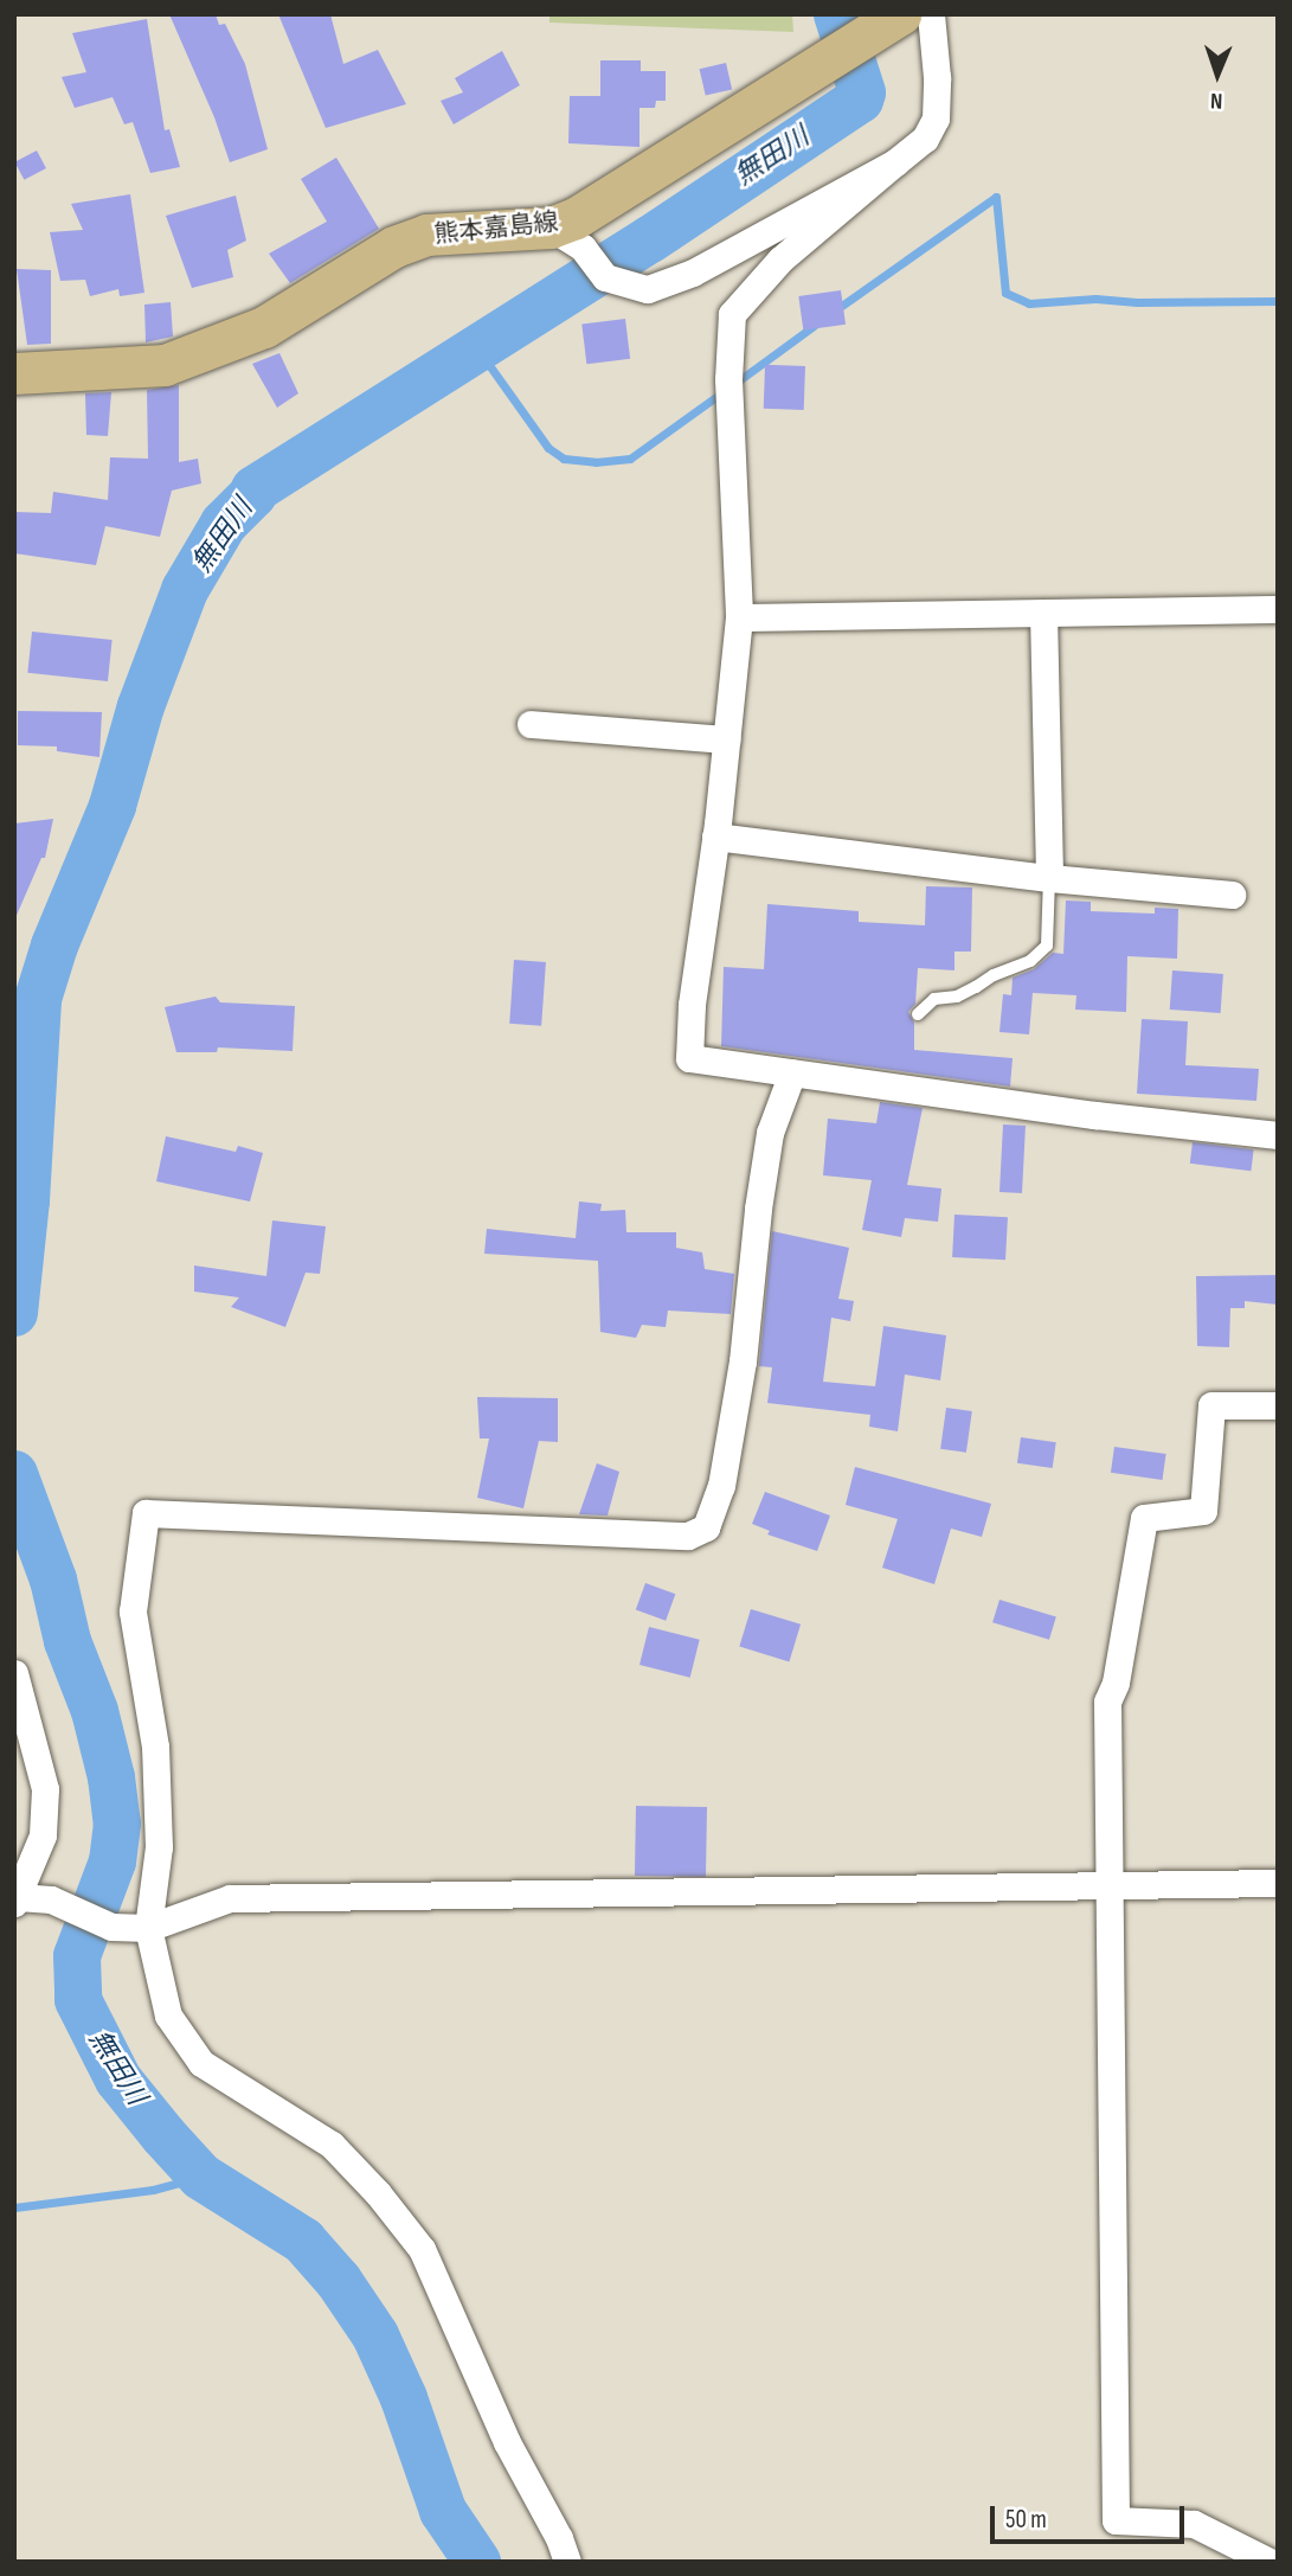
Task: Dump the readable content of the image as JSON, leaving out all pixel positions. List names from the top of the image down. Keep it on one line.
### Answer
{"streets":{"main road":["熊本嘉島線"]},"water":["無田川"],"scale_bar":"50 m","north":"bottom"}
